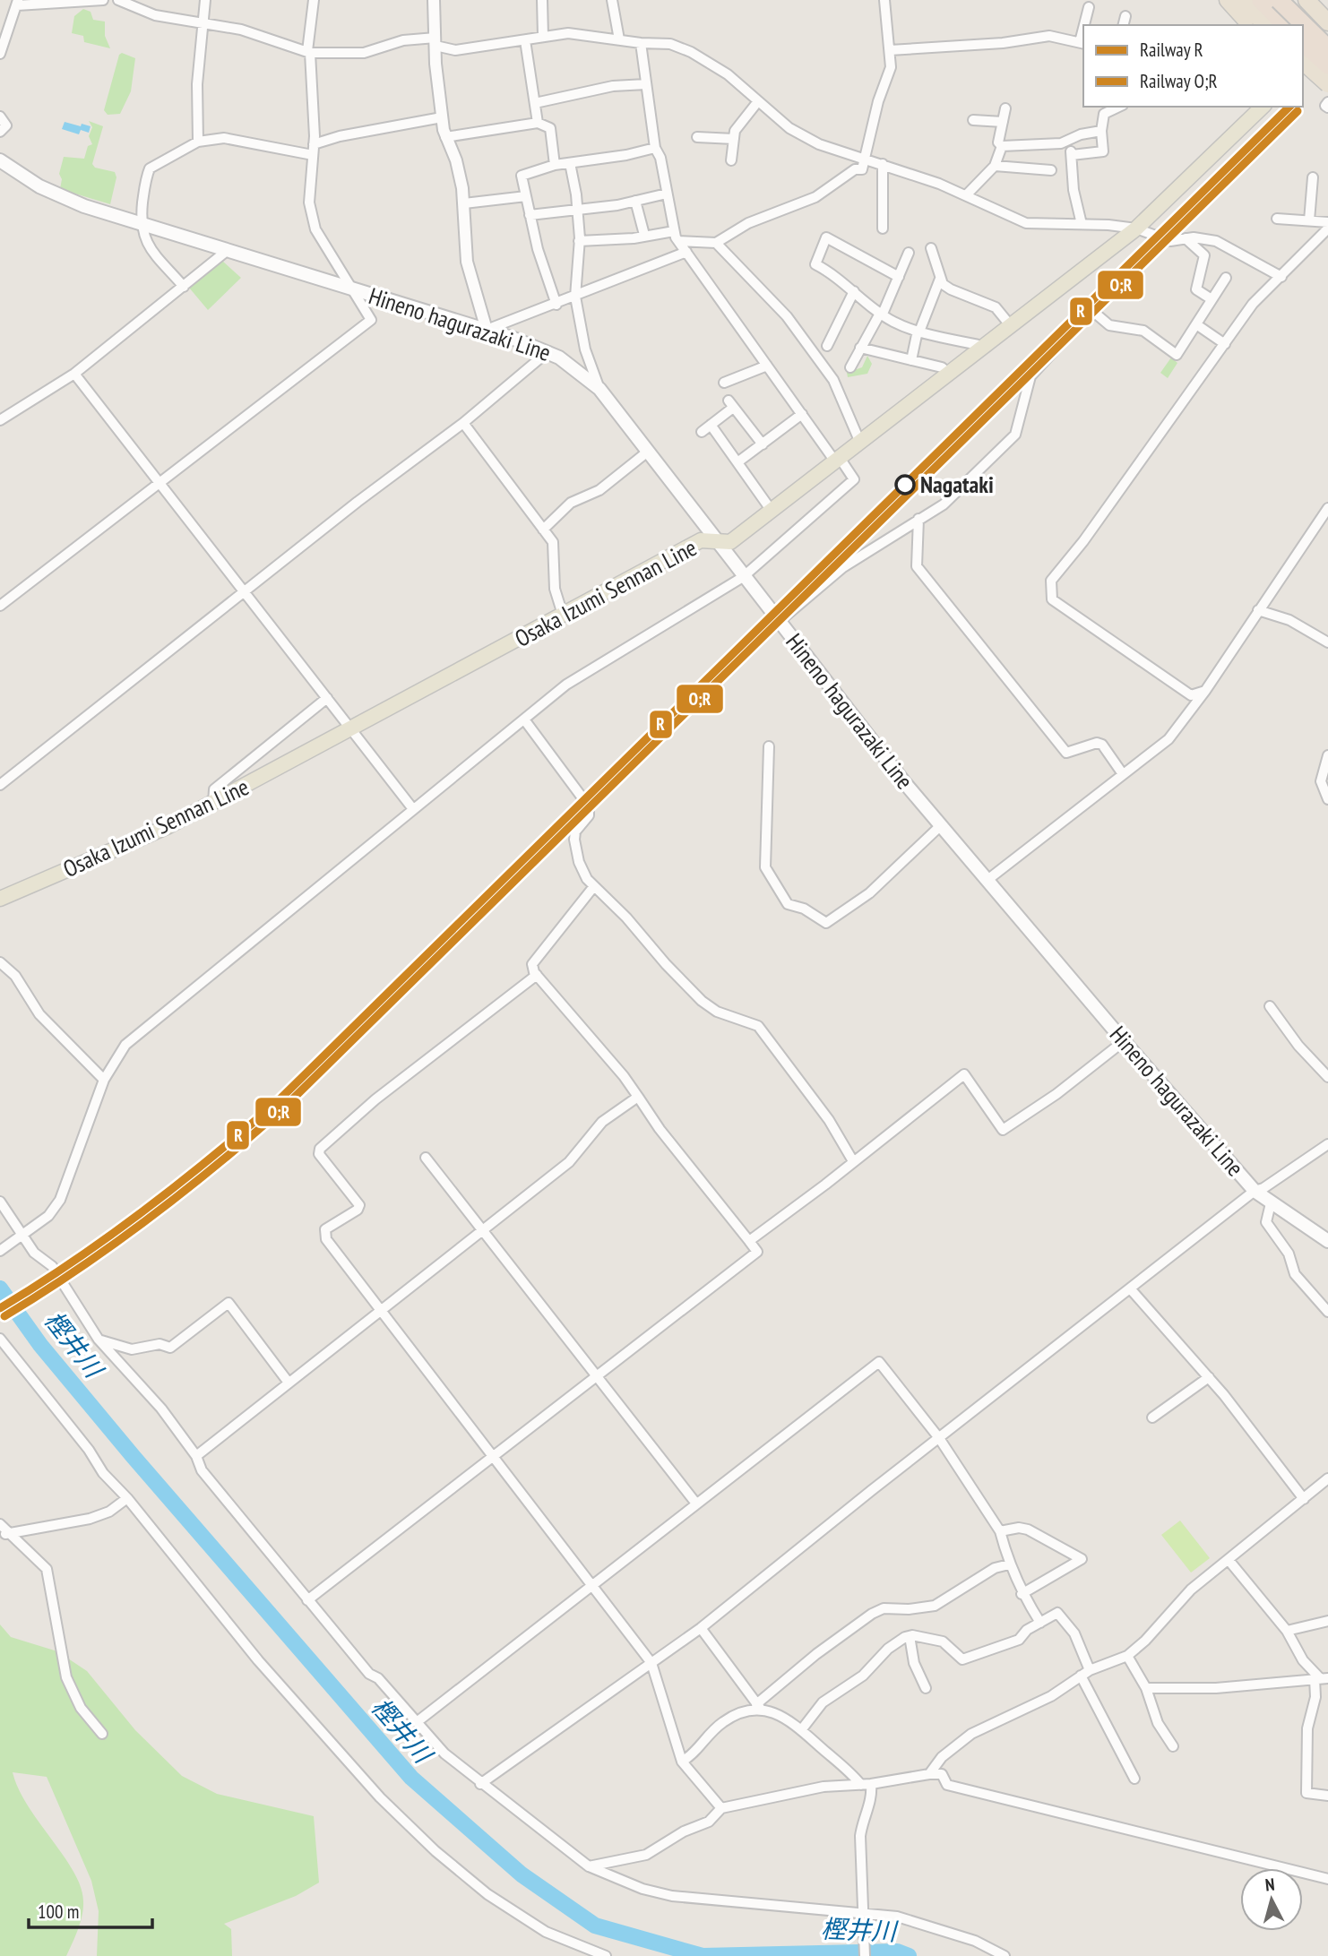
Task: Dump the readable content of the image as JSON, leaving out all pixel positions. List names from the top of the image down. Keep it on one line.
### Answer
{"streets":{"main road":["Hineno hagurazaki Line","Osaka Izumi Sennan Line"]},"crossings":[["Hineno hagurazaki Line","Osaka Izumi Sennan Line"]],"water":["樫井川"],"places":["Nagataki"],"lines":["rail line R","rail line O;R"],"legend":["Railway R","Railway O;R"],"scale_bar":"100 m","north":"top"}
